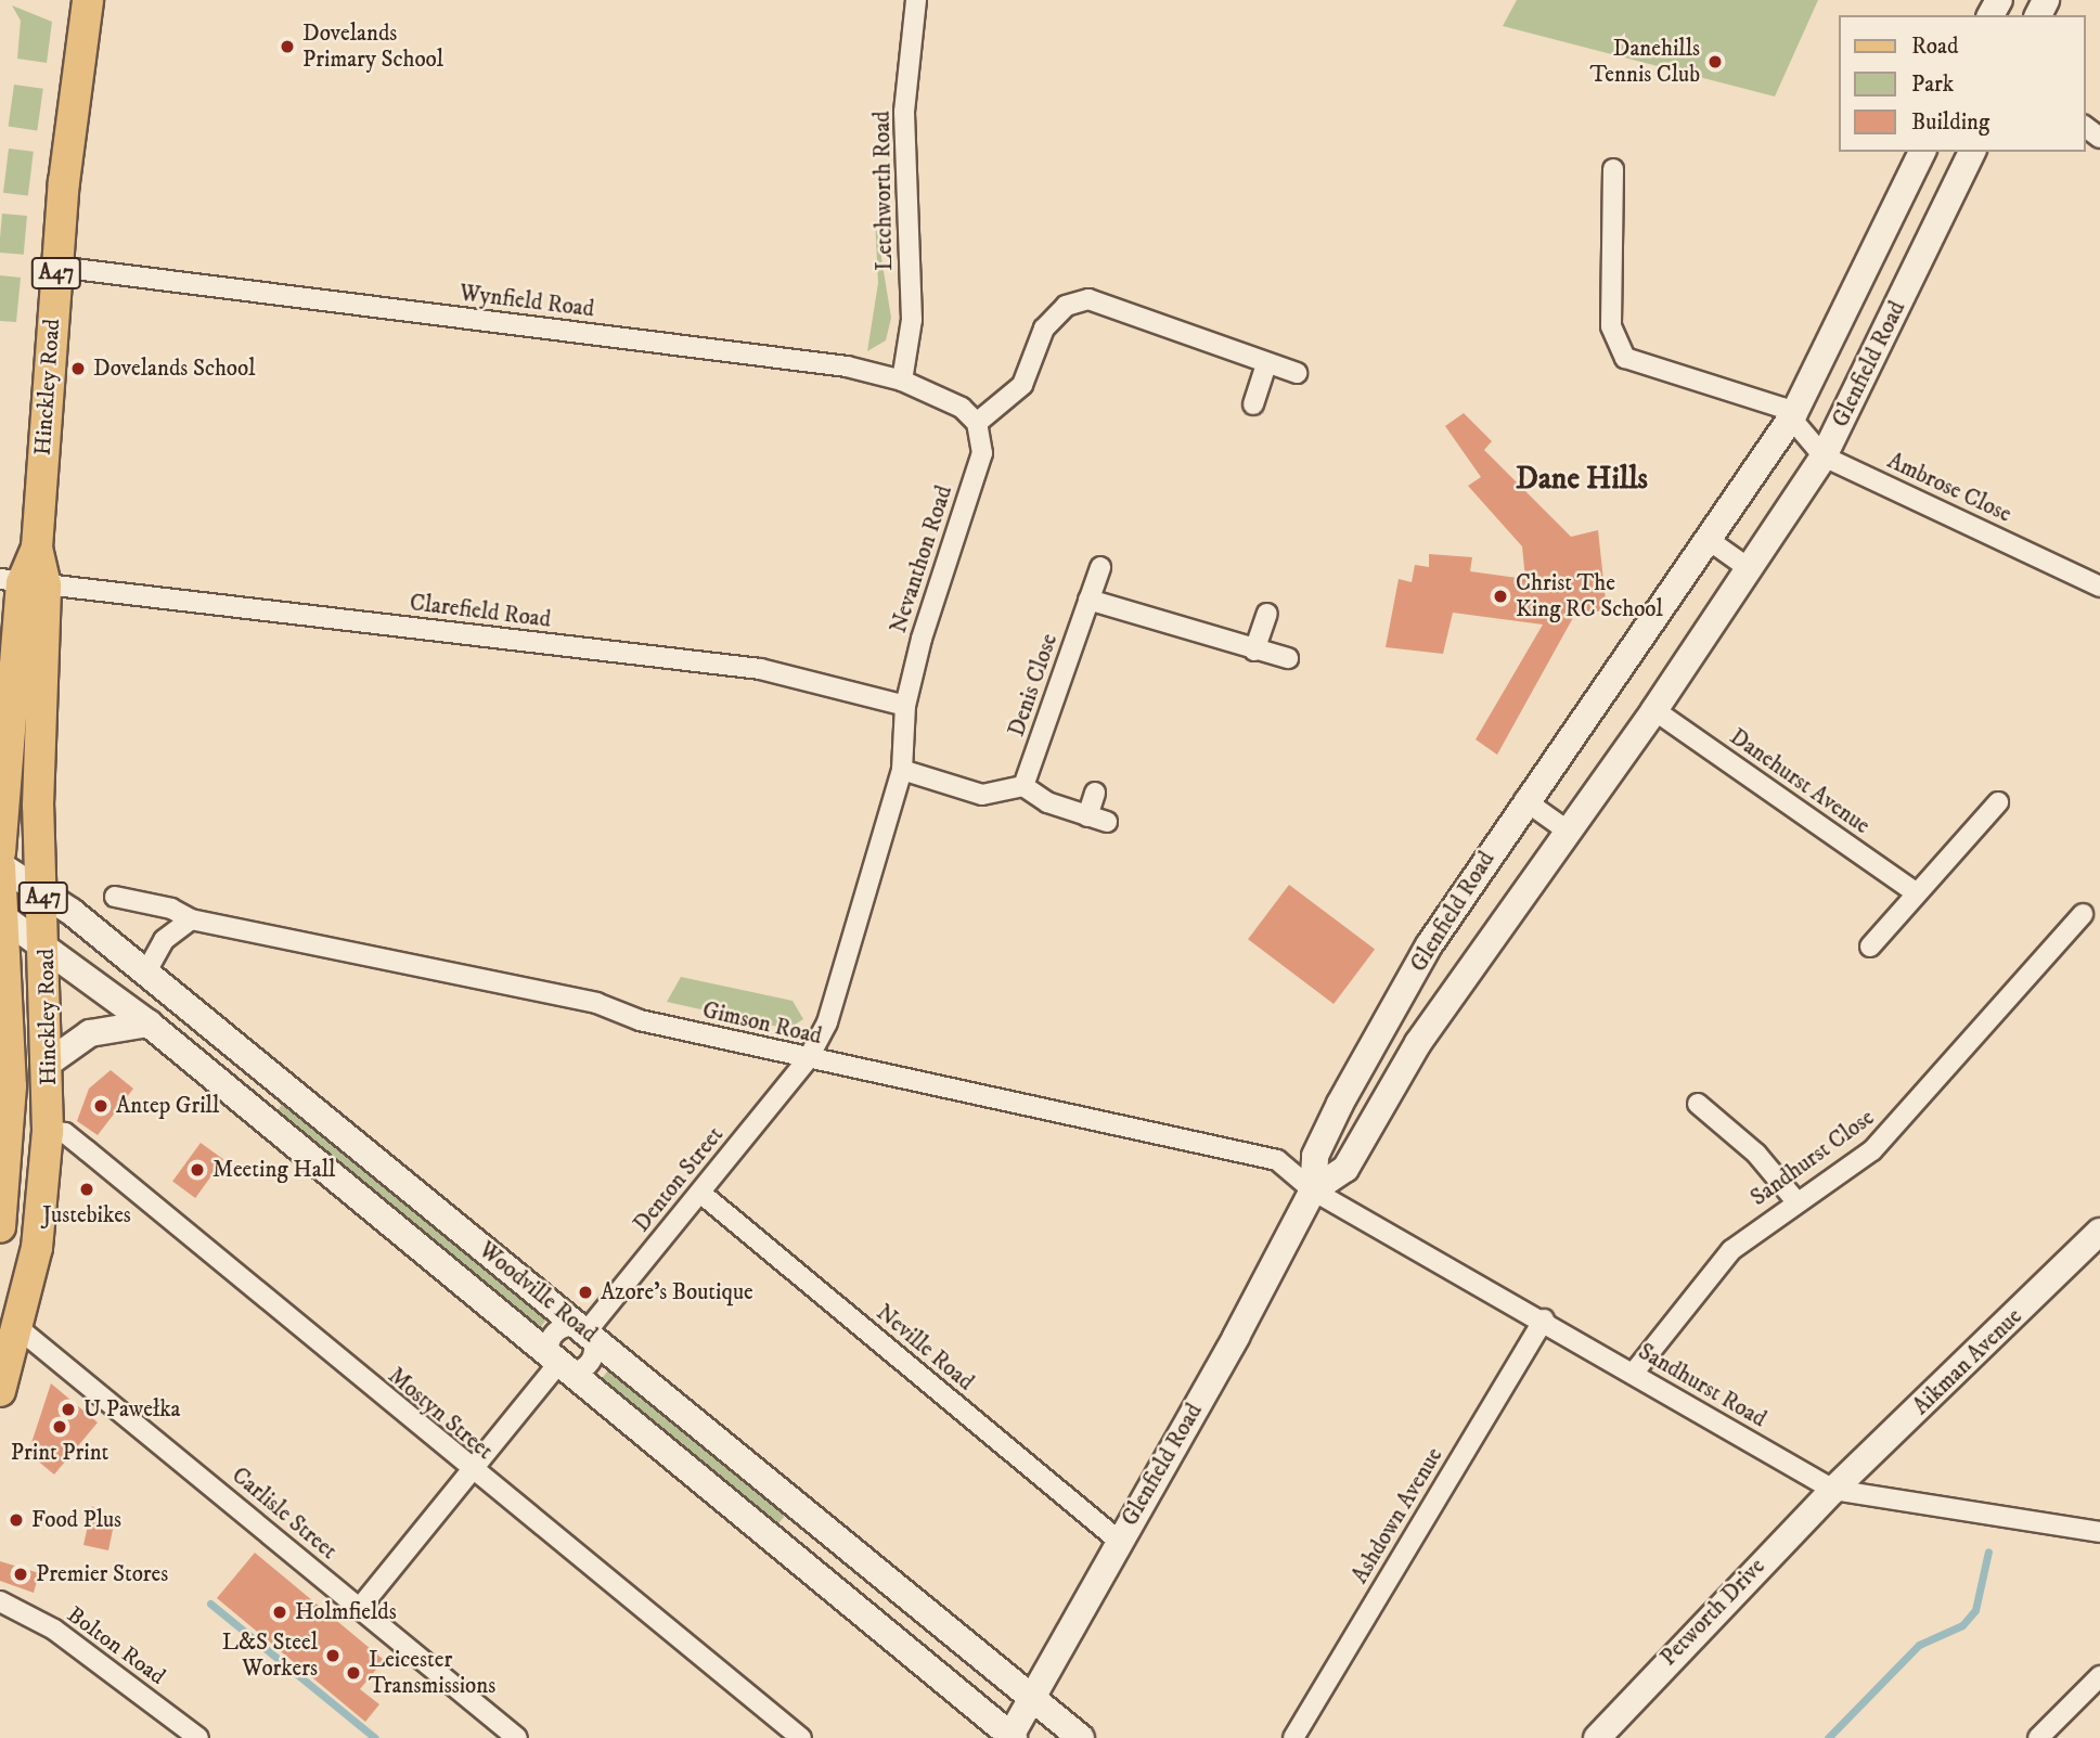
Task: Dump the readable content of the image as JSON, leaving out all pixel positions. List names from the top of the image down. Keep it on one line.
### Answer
{"streets":{"main road":["A47","Hinckley Road"],"street":["Letchworth Road","Wynfield Road","Glenfield Road","Ambrose Close","Nevanthon Road","Clarefield Road","Denis Close","Danehurst Avenue","Gimson Road","Sandhurst Close","Denton Street","Woodville Road","Neville Road","Aikman Avenue","Sandhurst Road","Mostyn Street","Carlisle Street","Ashdown Avenue","Petworth Drive","Bolton Road"]},"crossings":[["Letchworth Road","Wynfield Road"],["Wynfield Road","Hinckley Road"],["Wynfield Road","Nevanthon Road"],["Glenfield Road","Ambrose Close"],["Glenfield Road","Danehurst Avenue"],["Glenfield Road","Gimson Road"],["Glenfield Road","Woodville Road"],["Glenfield Road","Neville Road"],["Glenfield Road","Sandhurst Road"],["Hinckley Road","Clarefield Road"],["Hinckley Road","Woodville Road"],["Hinckley Road","Mostyn Street"],["Hinckley Road","Carlisle Street"],["Nevanthon Road","Clarefield Road"],["Nevanthon Road","Gimson Road"],["Nevanthon Road","Denton Street"],["Gimson Road","Denton Street"],["Gimson Road","Sandhurst Road"],["Sandhurst Close","Sandhurst Road"],["Denton Street","Woodville Road"],["Denton Street","Neville Road"],["Aikman Avenue","Sandhurst Road"],["Aikman Avenue","Petworth Drive"],["Sandhurst Road","Ashdown Avenue"],["Sandhurst Road","Petworth Drive"]],"districts":["Dane Hills"],"places":["Dovelands Primary School","Danehills Tennis Club","Dovelands School","Christ The King RC School","Antep Grill","Meeting Hall","Justebikes","Azore's Boutique","U Pawełka","Print Print","Food Plus","Premier Stores","Holmfields","L&S Steel Workers","Leicester Transmissions"],"legend":["Road","Park","Building"]}
